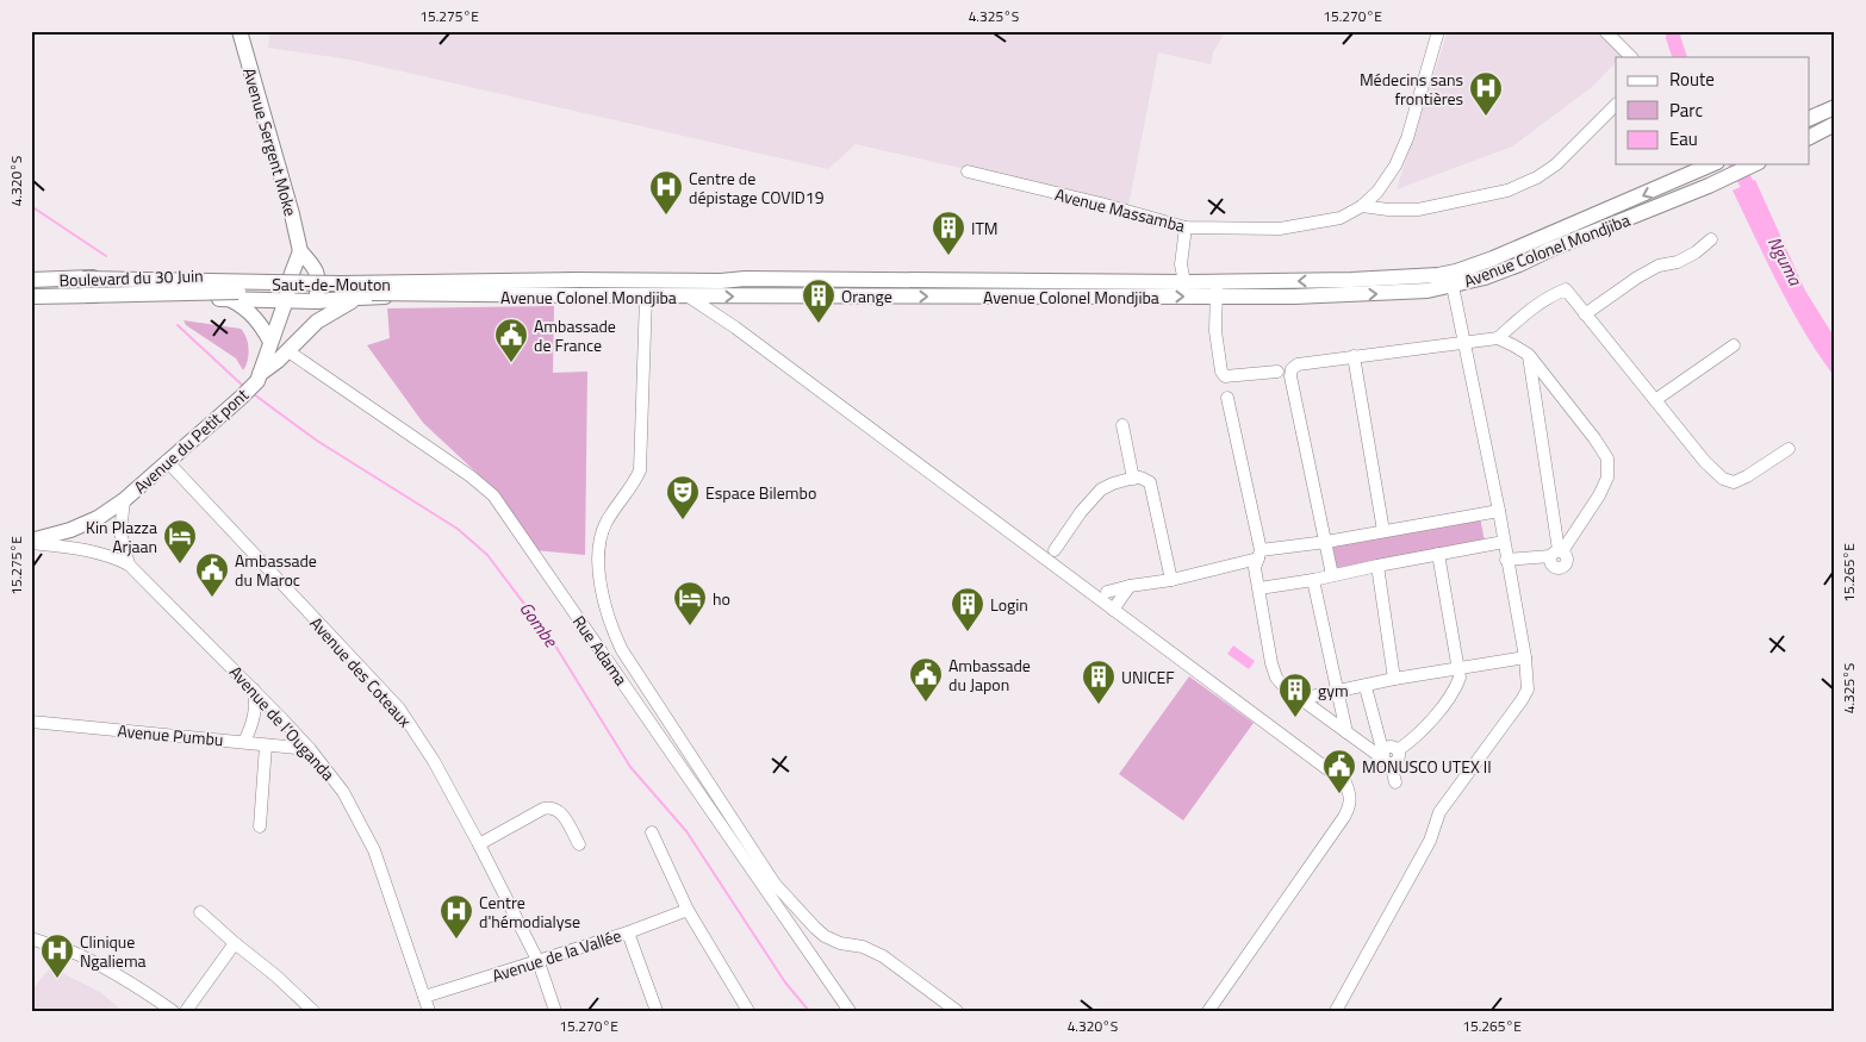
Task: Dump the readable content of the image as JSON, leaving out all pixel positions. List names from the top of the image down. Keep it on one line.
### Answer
{"streets":{"main road":["Avenue Sergent Moke","Avenue Colonel Mondjiba","Boulevard du 30 Juin","Saut-de-Mouton","Avenue du Petit pont"],"street":["Avenue Massamba","Rue Adama","Avenue des Coteaux","Avenue de l’Ouganda","Avenue Pumbu","Avenue de la Vallée"]},"crossings":[["Avenue Colonel Mondjiba","Boulevard du 30 Juin"],["Avenue Colonel Mondjiba","Saut-de-Mouton"],["Avenue Colonel Mondjiba","Avenue du Petit pont"],["Boulevard du 30 Juin","Saut-de-Mouton"],["Avenue du Petit pont","Rue Adama"],["Avenue du Petit pont","Avenue des Coteaux"],["Avenue du Petit pont","Avenue de l’Ouganda"],["Avenue des Coteaux","Avenue de la Vallée"],["Avenue de l’Ouganda","Avenue Pumbu"],["Avenue de l’Ouganda","Avenue de la Vallée"]],"water":["Nguma","Gombe"],"places":{"hospital":["Médecins sans frontières","Centre de dépistage COVID19","Centre d'hémodialyse","Clinique Ngaliema"],"building":["ITM","Orange","Login","UNICEF","gym"],"public building":["Ambassade de France","Ambassade du Maroc","Ambassade du Japon","MONUSCO UTEX II"],"theatre":["Espace Bilembo"],"hotel":["Kin Plazza Arjaan","ho"]},"legend":["Route","Parc","Eau"],"coordinates":["15.275°E","4.325°S","15.270°E","4.320°S","15.265°E"]}
